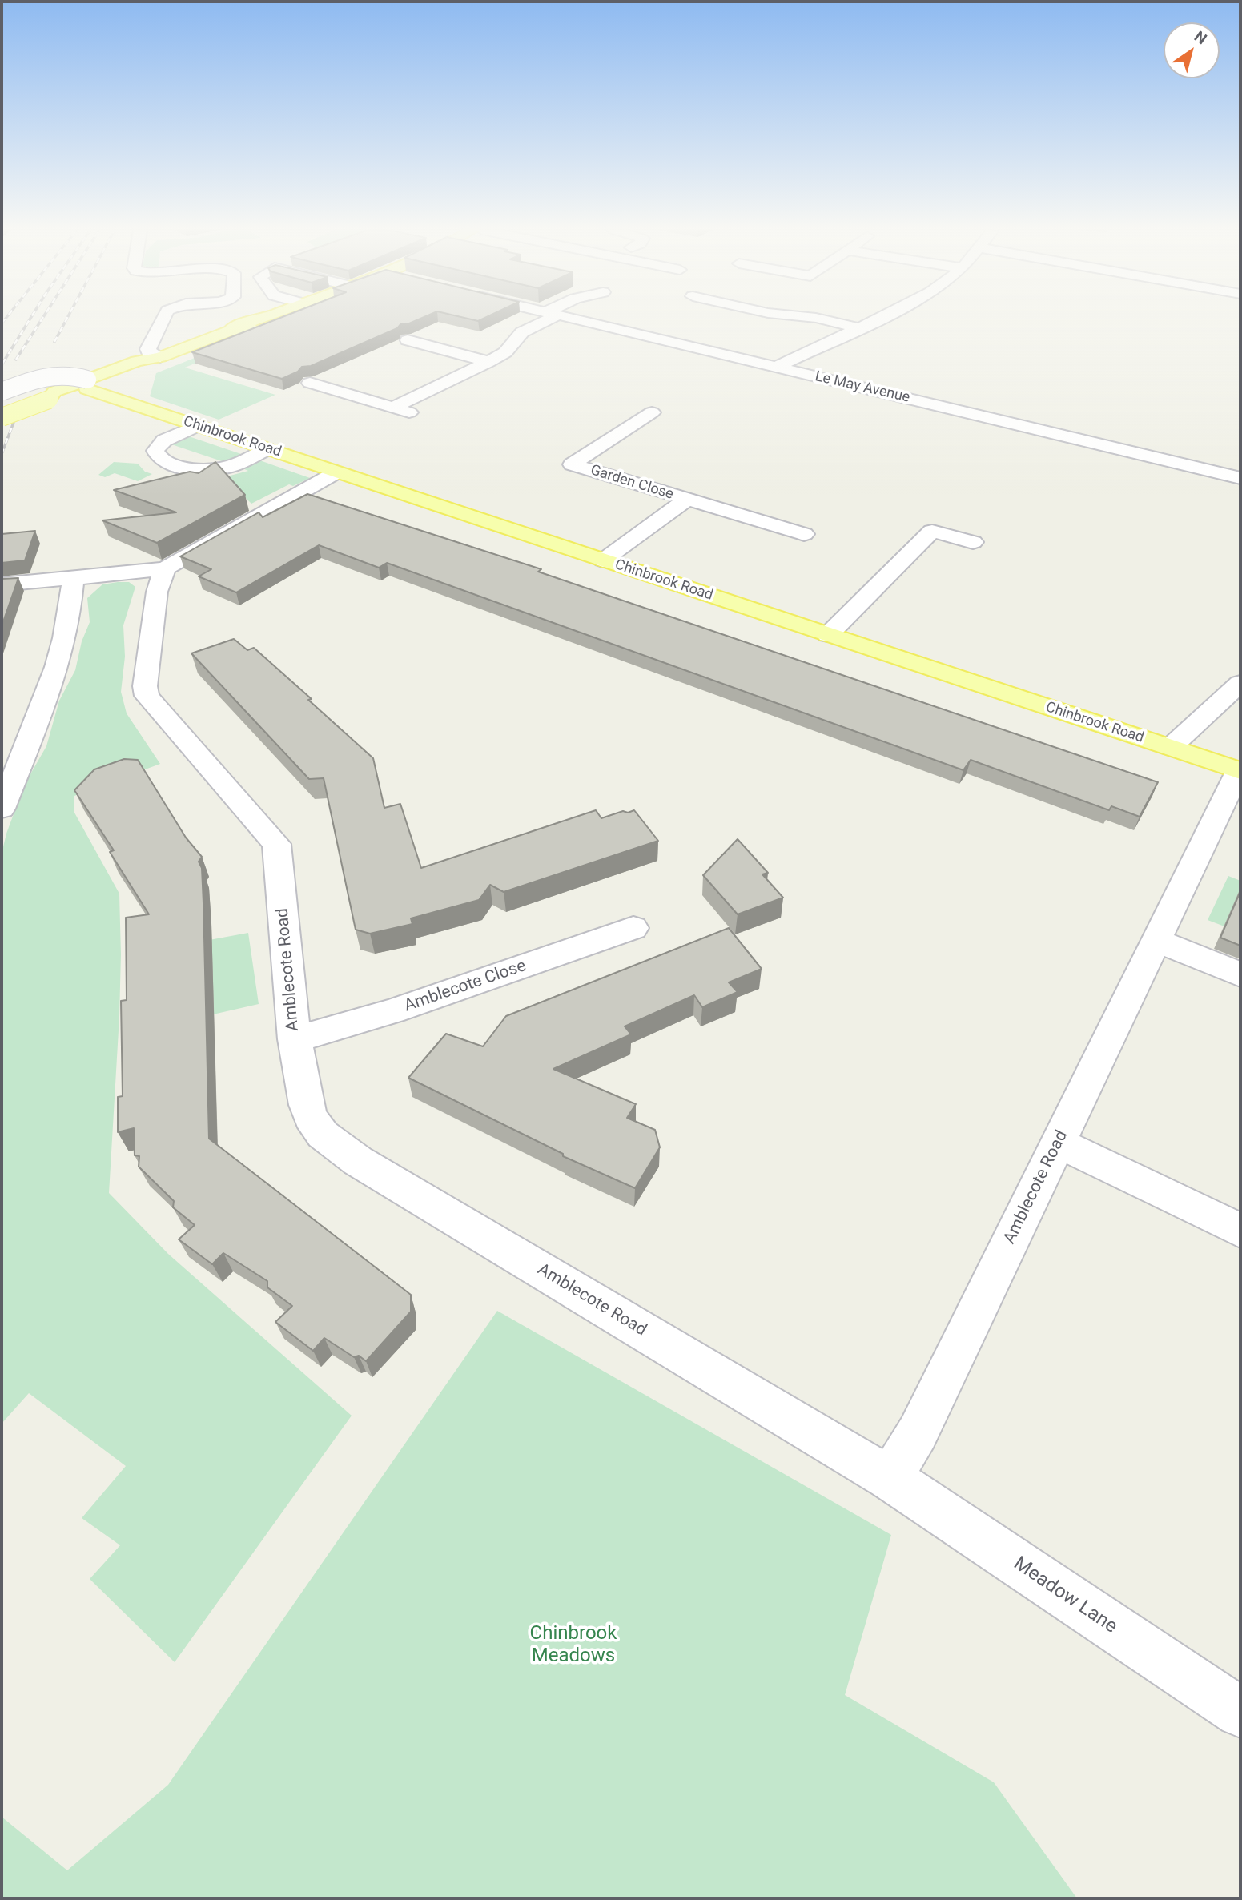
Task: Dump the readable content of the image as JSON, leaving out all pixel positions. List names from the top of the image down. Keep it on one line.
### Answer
{"streets":{"main road":["Chinbrook Road"],"street":["Le May Avenue","Garden Close","Amblecote Road","Amblecote Close","Meadow Lane"]},"crossings":[["Chinbrook Road","Garden Close"],["Chinbrook Road","Amblecote Road"],["Amblecote Road","Amblecote Close"],["Amblecote Road","Meadow Lane"]],"parks":["Chinbrook Meadows"],"north":"top right"}
